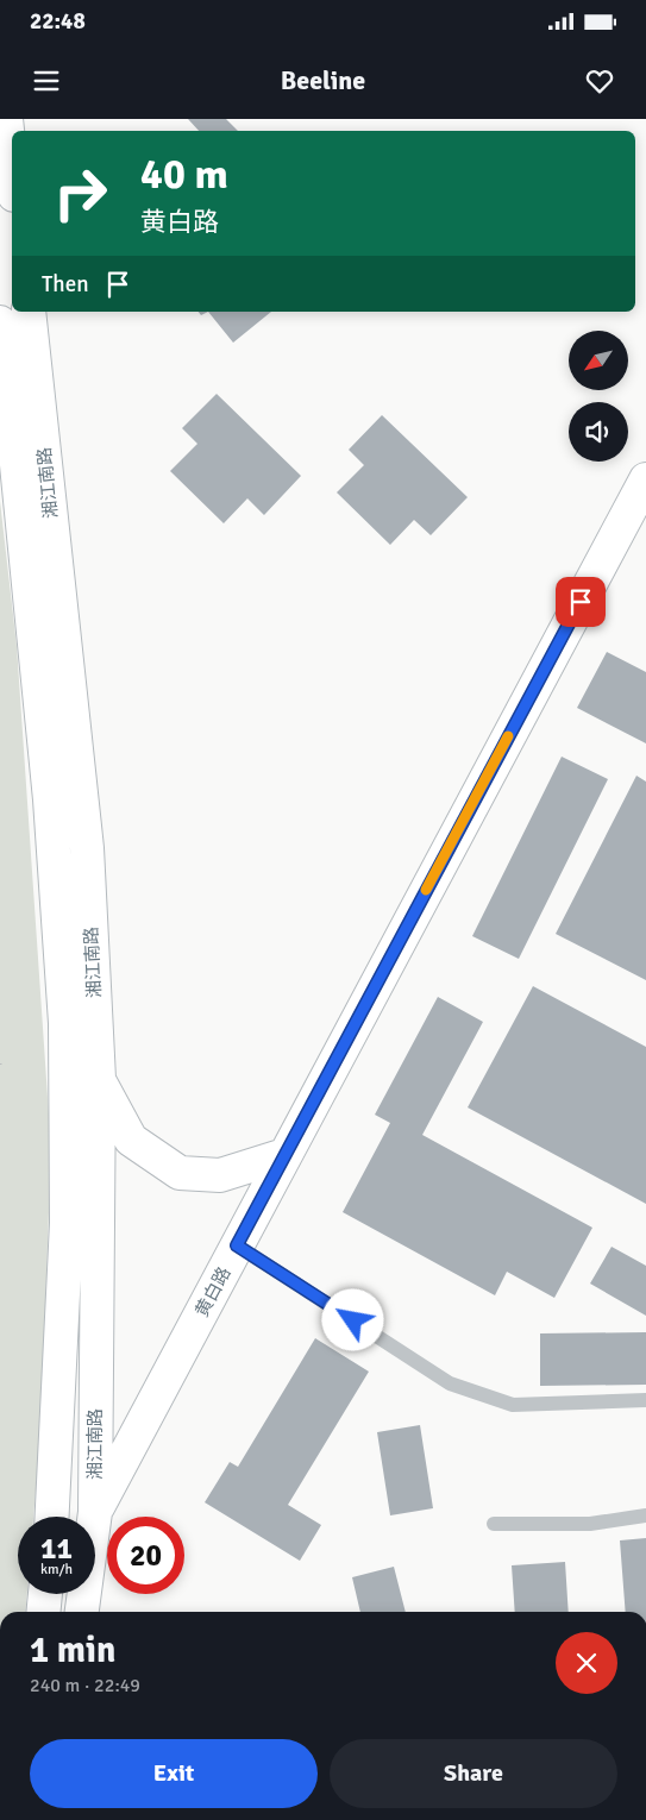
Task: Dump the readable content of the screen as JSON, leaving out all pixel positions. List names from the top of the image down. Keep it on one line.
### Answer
{"streets":{"main road":["湘江南路","黄白路"]},"north":"bottom left","page":{"status":"22:48","header":"Beeline","turn":["40 m","黄白路"],"then":"Then","speed":"11 km/h","limit":"20","heading":["1 min","240 m · 22:49"],"buttons":["Exit","Share"]}}
